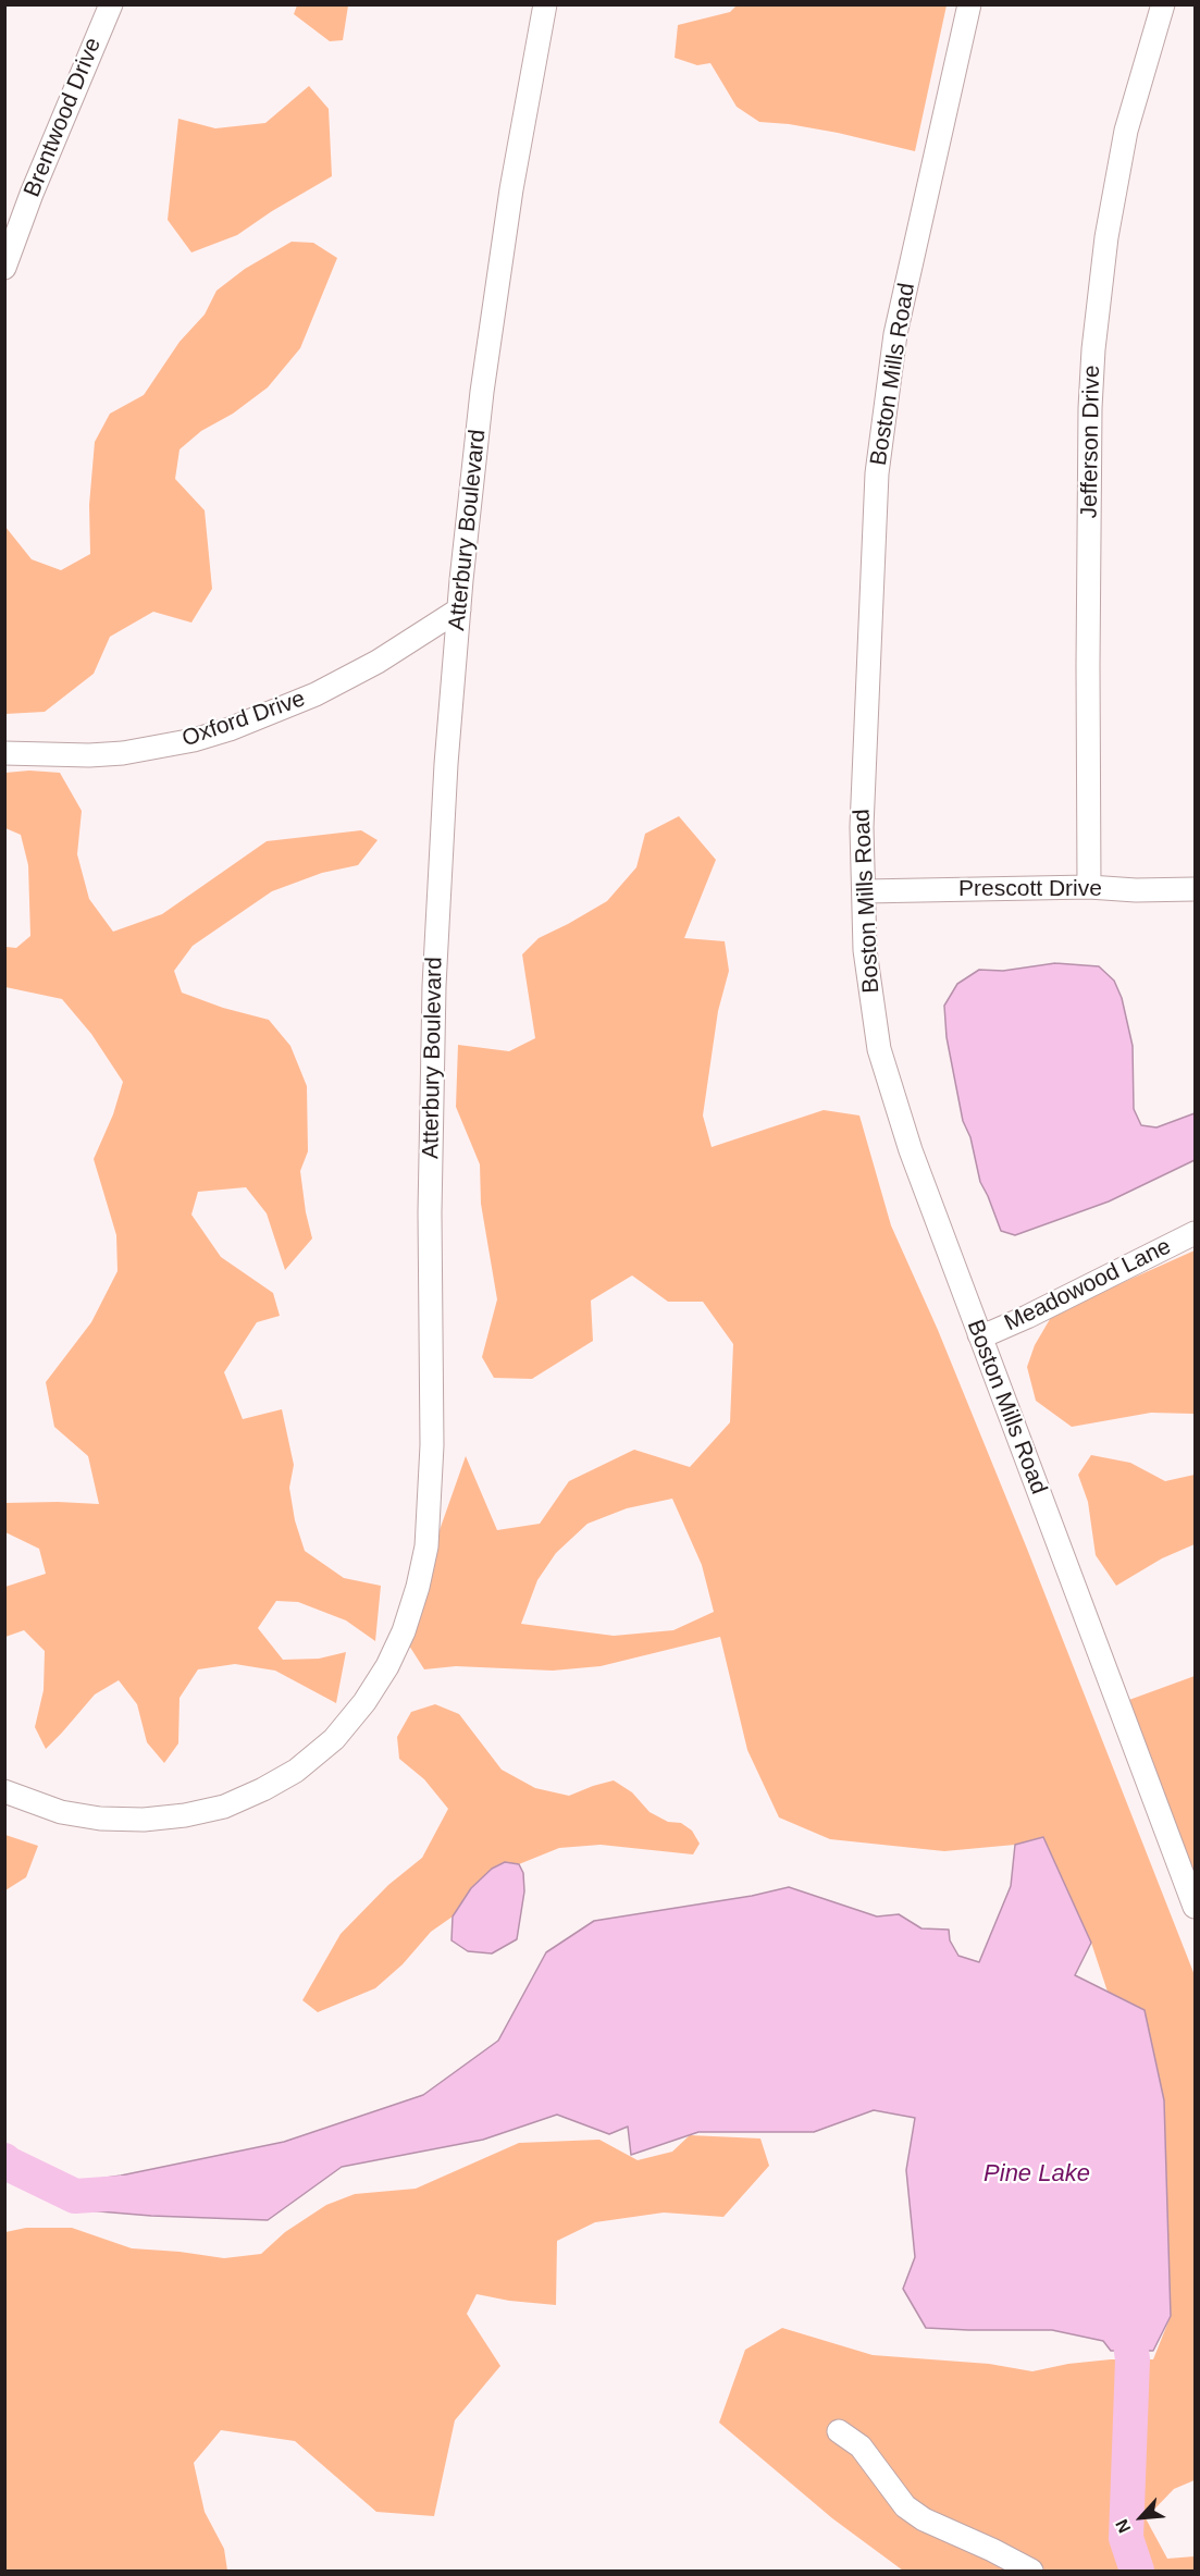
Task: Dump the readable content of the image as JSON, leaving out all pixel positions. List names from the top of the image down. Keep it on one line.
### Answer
{"streets":{"street":["Brentwood Drive","Boston Mills Road","Jefferson Drive","Atterbury Boulevard","Oxford Drive","Prescott Drive","Meadowood Lane"]},"crossings":[["Boston Mills Road","Prescott Drive"],["Boston Mills Road","Meadowood Lane"],["Jefferson Drive","Prescott Drive"],["Atterbury Boulevard","Oxford Drive"]],"water":["Pine Lake"],"north":"bottom left"}
